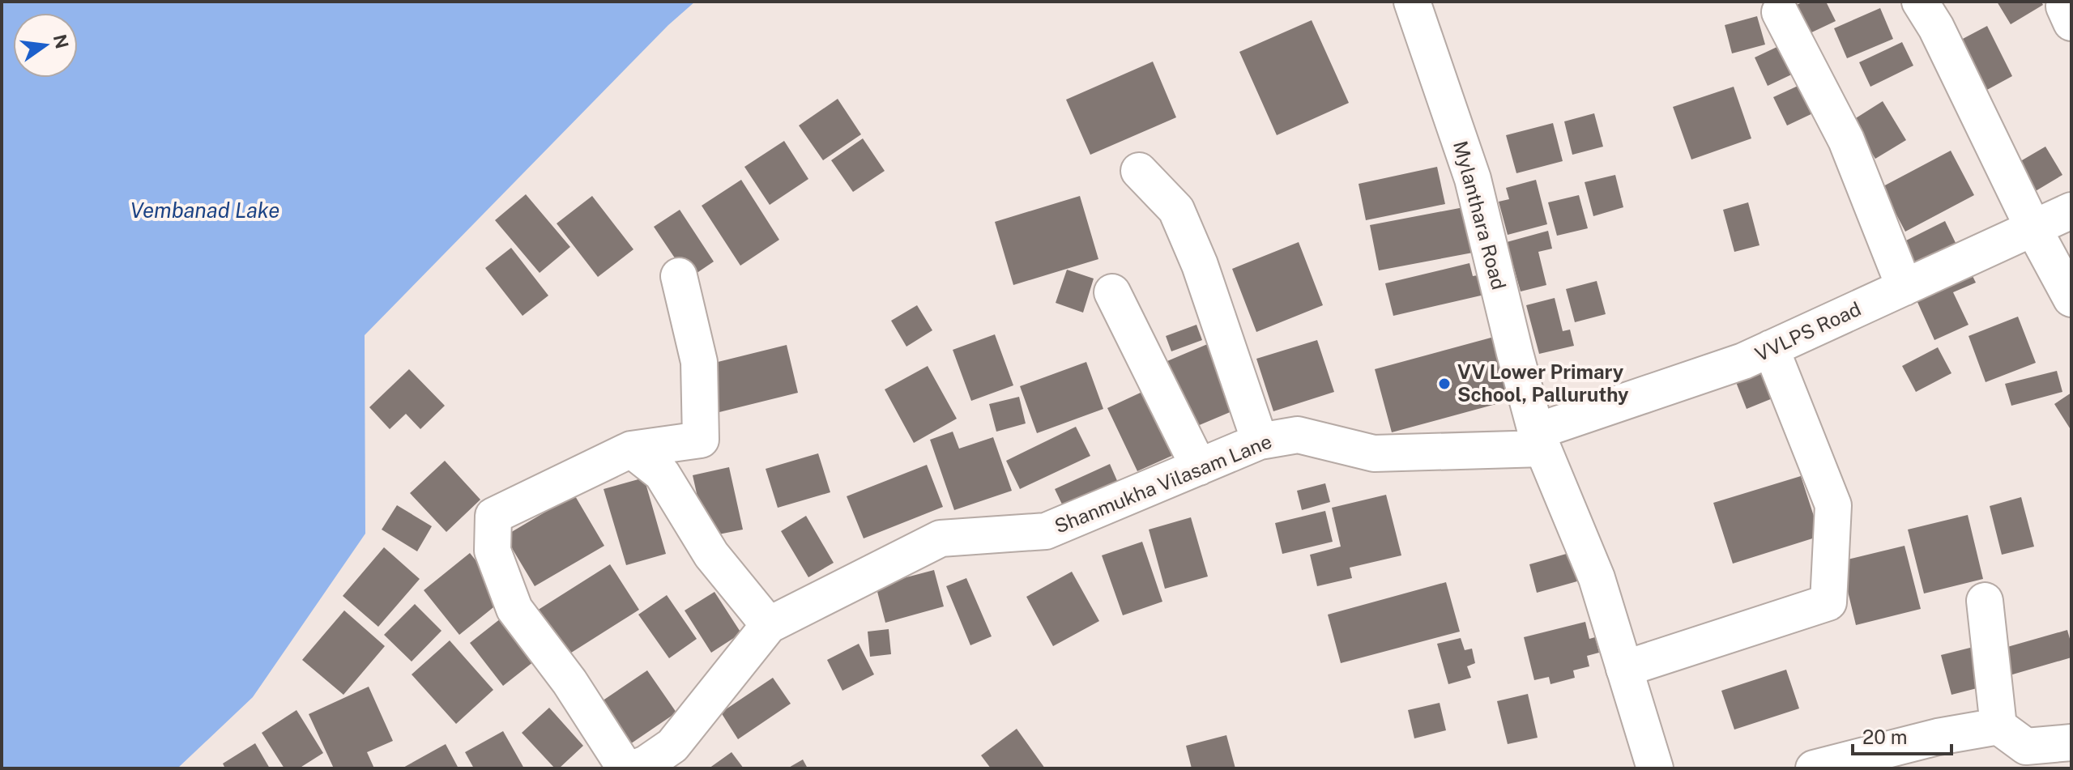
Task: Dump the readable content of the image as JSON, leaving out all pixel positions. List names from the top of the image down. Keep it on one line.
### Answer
{"streets":{"street":["Mylanthara Road","VVLPS Road","Shanmukha Vilasam Lane"]},"crossings":[["Mylanthara Road","VVLPS Road"],["Mylanthara Road","Shanmukha Vilasam Lane"],["VVLPS Road","Shanmukha Vilasam Lane"]],"water":["Vembanad Lake"],"places":["VV Lower Primary School, Palluruthy"],"scale_bar":"20 m","north":"right"}
